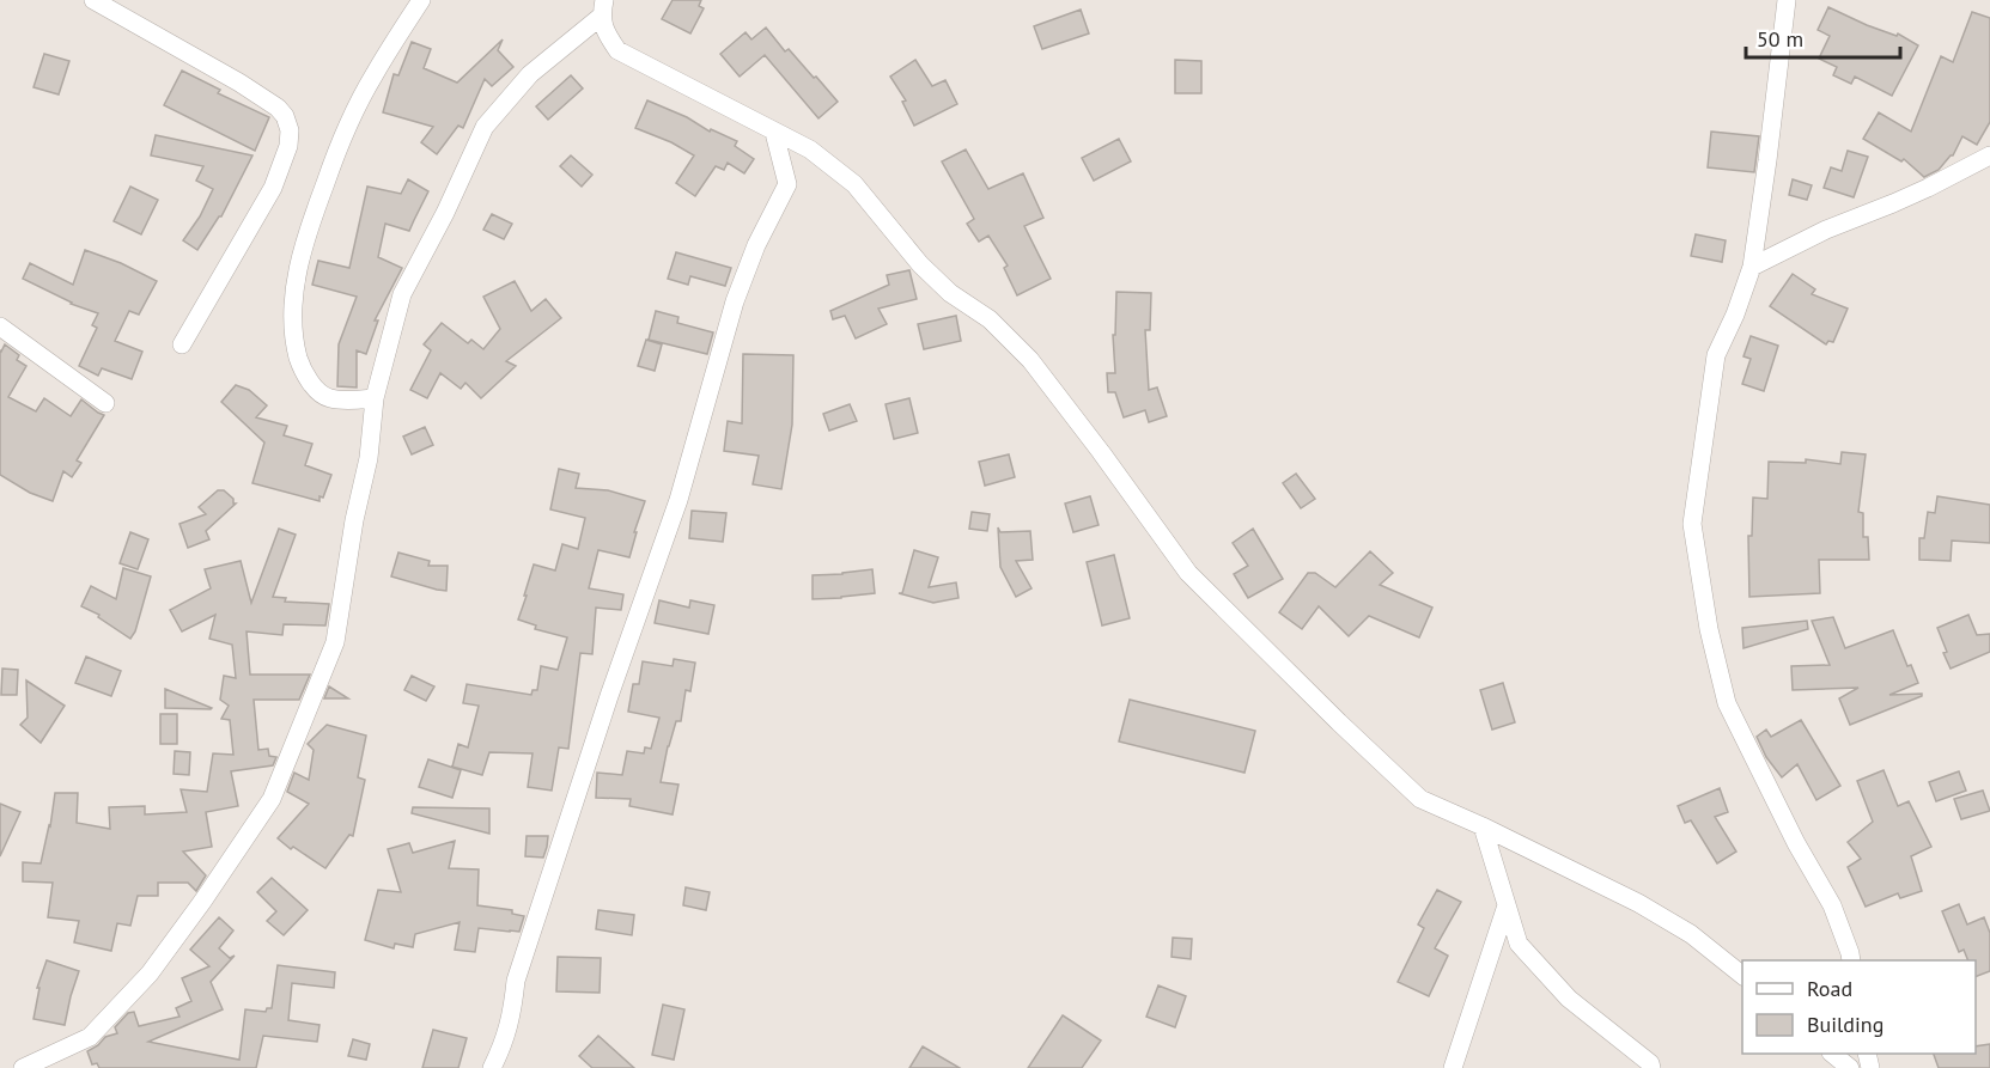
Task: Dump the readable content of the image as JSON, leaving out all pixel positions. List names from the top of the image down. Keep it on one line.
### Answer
{"legend":["Road","Building"],"scale_bar":"50 m"}
